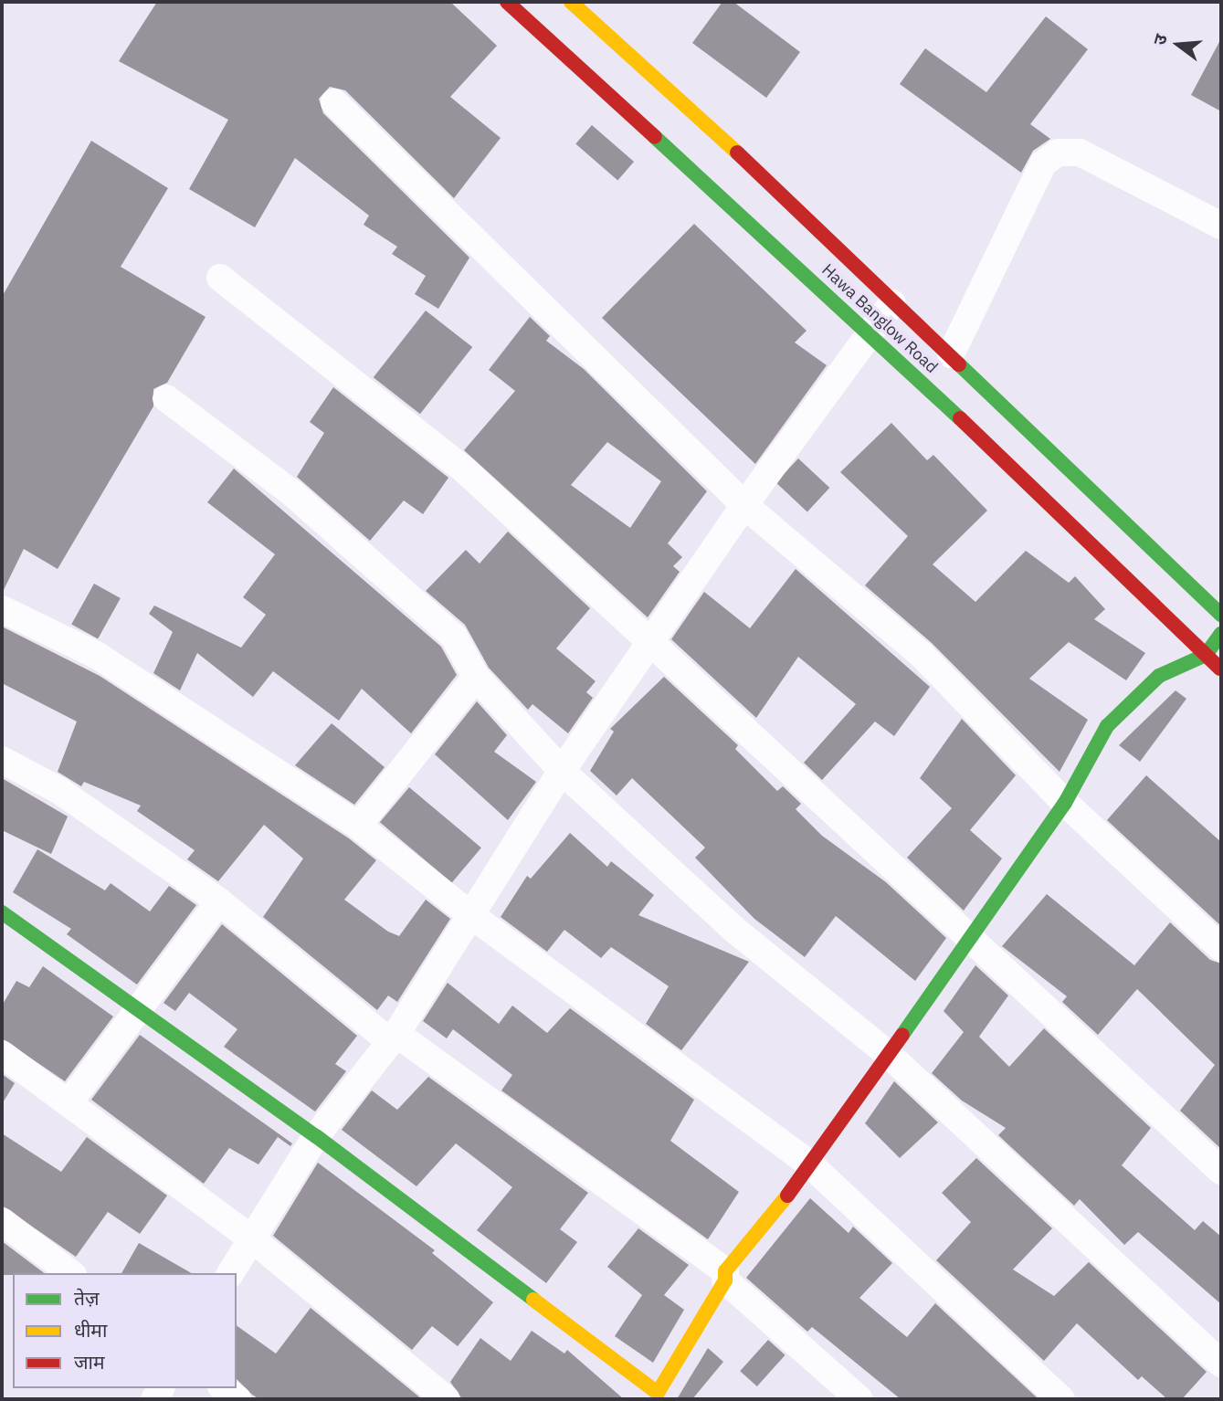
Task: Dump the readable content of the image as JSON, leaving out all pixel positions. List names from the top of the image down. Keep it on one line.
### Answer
{"streets":{"street":["Hawa Banglow Road"]},"legend":["तेज़","धीमा","जाम"],"north":"left"}
